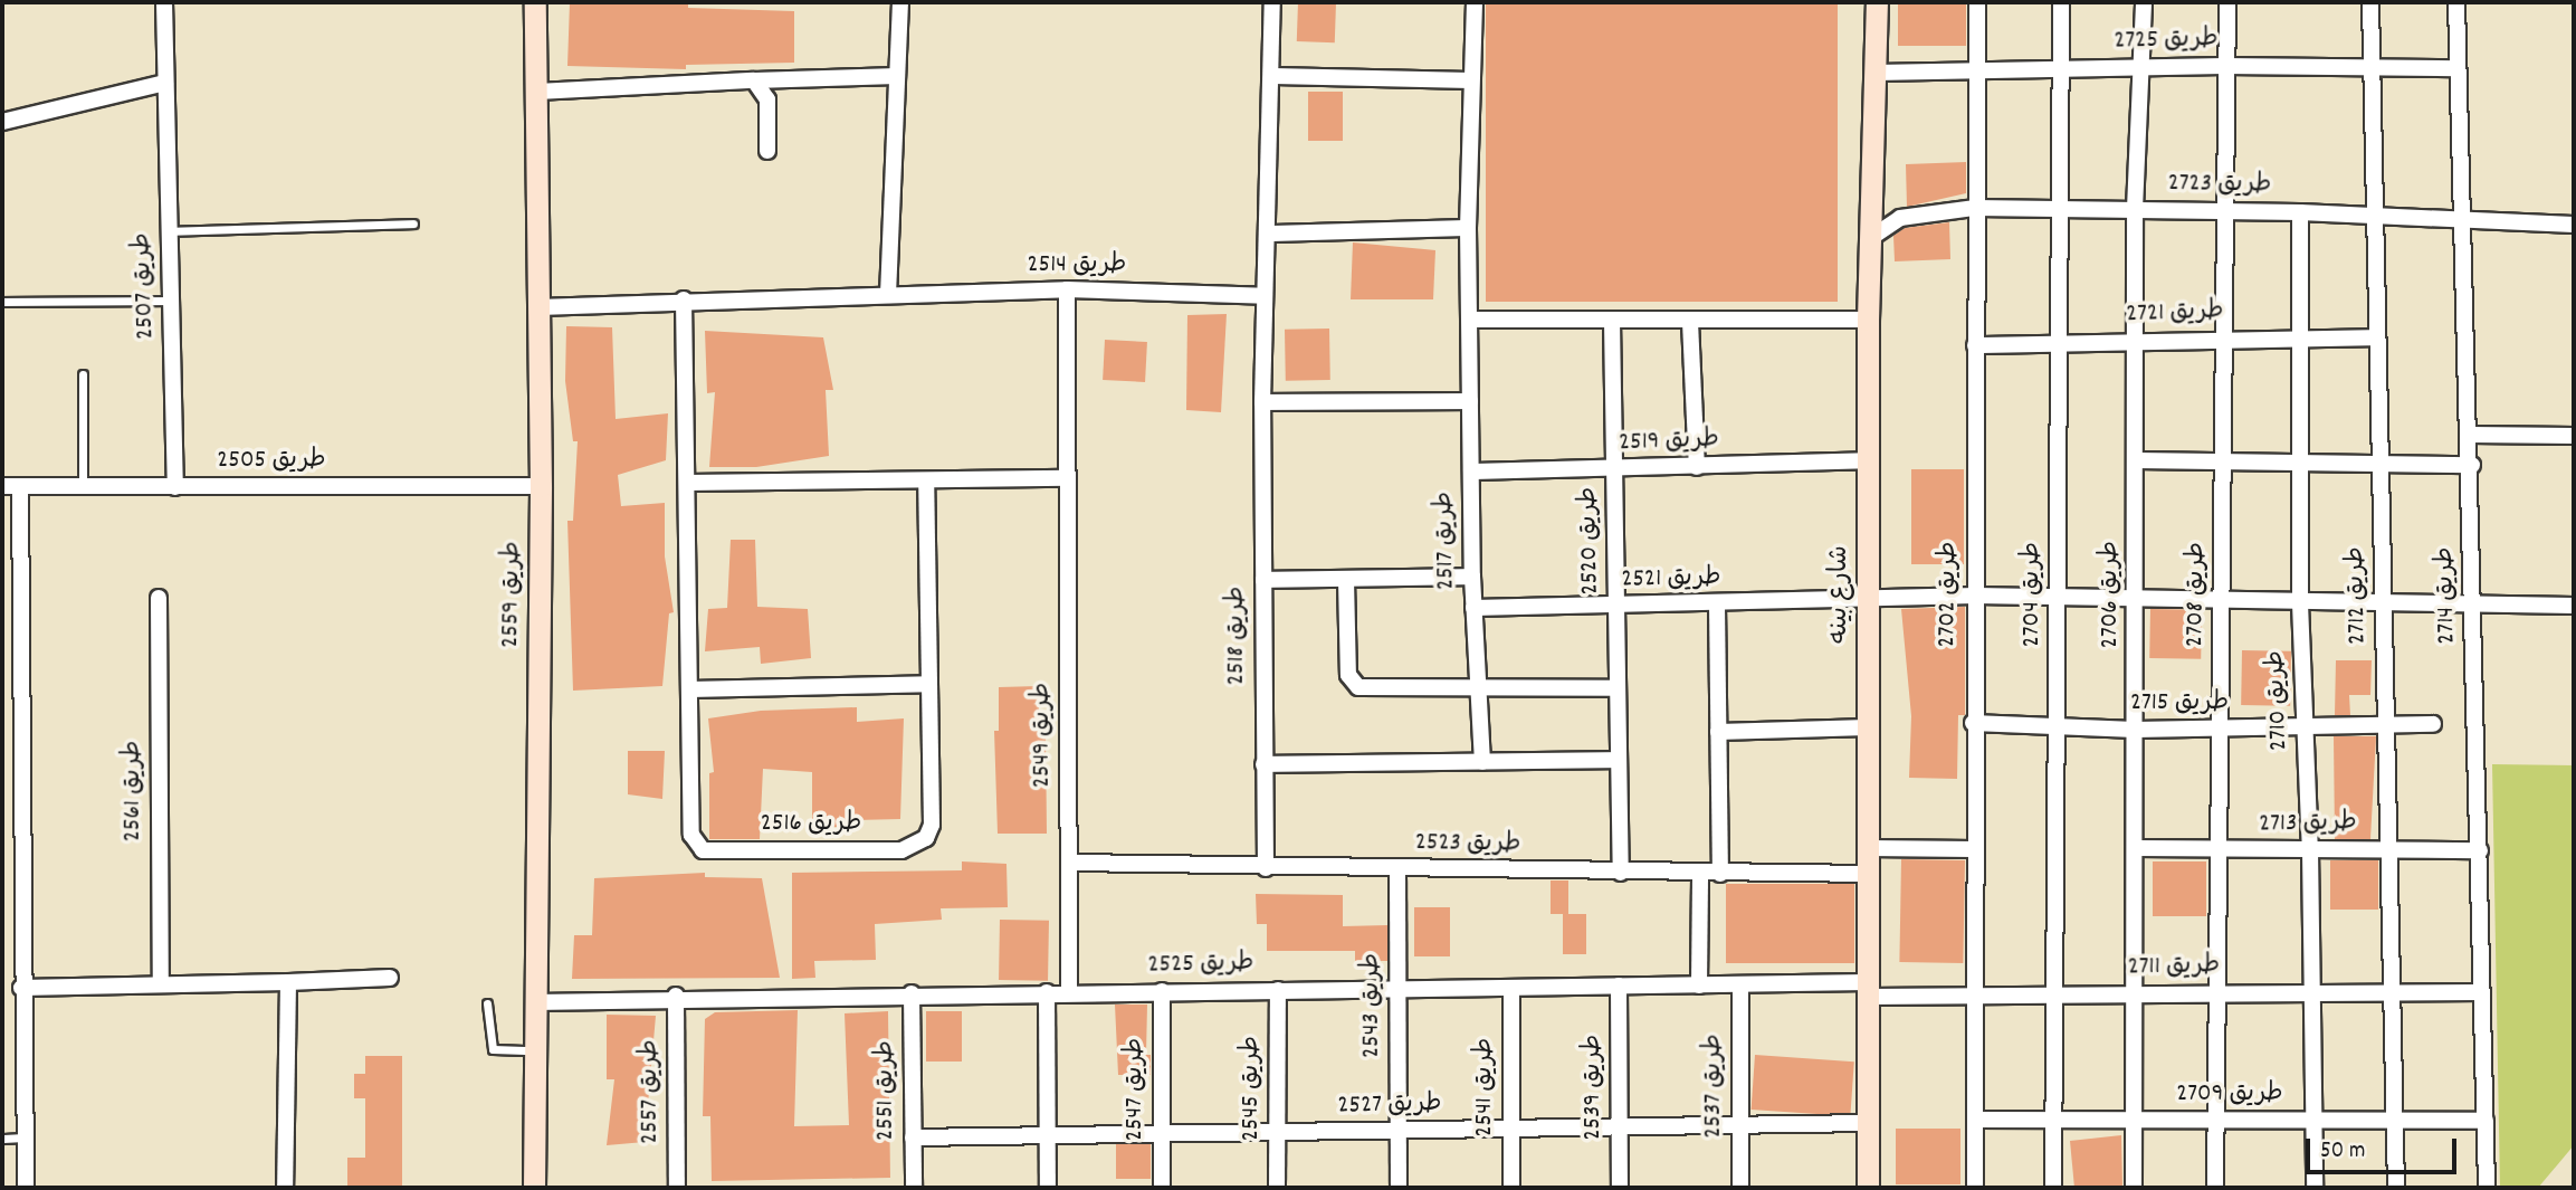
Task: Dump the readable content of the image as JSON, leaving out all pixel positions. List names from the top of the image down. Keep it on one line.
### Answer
{"streets":{"street":["طريق 2725","طريق 2723","طريق 2514","طريق 2507","طريق 2721","طريق 2519","طريق 2505","طريق 2517","طريق 2520","طريق 2521","طريق 2559","شارع بينه","طريق 2702","طريق 2704","طريق 2706","طريق 2708","طريق 2712","طريق 2714","طريق 2518","طريق 2710","طريق 2715","طريق 2549","طريق 2561","طريق 2516","طريق 2713","طريق 2523","طريق 2525","طريق 2711","طريق 2543","طريق 2537","طريق 2541","طريق 2539","طريق 2545","طريق 2547","طريق 2551","طريق 2557","طريق 2709","طريق 2527"]},"crossings":[["طريق 2725","شارع بينه"],["طريق 2725","طريق 2702"],["طريق 2725","طريق 2704"],["طريق 2725","طريق 2706"],["طريق 2725","طريق 2708"],["طريق 2725","طريق 2712"],["طريق 2725","طريق 2714"],["طريق 2723","شارع بينه"],["طريق 2723","طريق 2702"],["طريق 2723","طريق 2704"],["طريق 2723","طريق 2706"],["طريق 2723","طريق 2708"],["طريق 2723","طريق 2712"],["طريق 2723","طريق 2714"],["طريق 2723","طريق 2710"],["طريق 2514","طريق 2559"],["طريق 2514","طريق 2518"],["طريق 2514","طريق 2549"],["طريق 2514","طريق 2516"],["طريق 2507","طريق 2505"],["طريق 2721","طريق 2702"],["طريق 2721","طريق 2704"],["طريق 2721","طريق 2706"],["طريق 2721","طريق 2708"],["طريق 2721","طريق 2712"],["طريق 2721","طريق 2710"],["طريق 2519","طريق 2517"],["طريق 2519","طريق 2520"],["طريق 2519","شارع بينه"],["طريق 2505","طريق 2559"],["طريق 2517","طريق 2521"],["طريق 2520","طريق 2521"],["طريق 2520","طريق 2523"],["طريق 2521","شارع بينه"],["طريق 2521","طريق 2702"],["طريق 2521","طريق 2704"],["طريق 2521","طريق 2706"],["طريق 2521","طريق 2708"],["طريق 2521","طريق 2712"],["طريق 2521","طريق 2714"],["طريق 2521","طريق 2710"],["طريق 2559","طريق 2525"],["شارع بينه","طريق 2523"],["شارع بينه","طريق 2525"],["شارع بينه","طريق 2711"],["شارع بينه","طريق 2527"],["طريق 2702","طريق 2715"],["طريق 2702","طريق 2711"],["طريق 2702","طريق 2709"],["طريق 2704","طريق 2715"],["طريق 2704","طريق 2711"],["طريق 2704","طريق 2709"],["طريق 2706","طريق 2715"],["طريق 2706","طريق 2713"],["طريق 2706","طريق 2711"],["طريق 2706","طريق 2709"],["طريق 2708","طريق 2715"],["طريق 2708","طريق 2713"],["طريق 2708","طريق 2711"],["طريق 2708","طريق 2709"],["طريق 2712","طريق 2715"],["طريق 2712","طريق 2713"],["طريق 2712","طريق 2711"],["طريق 2712","طريق 2709"],["طريق 2714","طريق 2713"],["طريق 2714","طريق 2711"],["طريق 2714","طريق 2709"],["طريق 2518","طريق 2523"],["طريق 2710","طريق 2715"],["طريق 2710","طريق 2713"],["طريق 2710","طريق 2711"],["طريق 2710","طريق 2709"],["طريق 2549","طريق 2523"],["طريق 2549","طريق 2525"],["طريق 2523","طريق 2543"],["طريق 2525","طريق 2711"],["طريق 2525","طريق 2543"],["طريق 2525","طريق 2537"],["طريق 2525","طريق 2541"],["طريق 2525","طريق 2539"],["طريق 2525","طريق 2545"],["طريق 2525","طريق 2547"],["طريق 2525","طريق 2551"],["طريق 2525","طريق 2557"],["طريق 2543","طريق 2527"],["طريق 2537","طريق 2527"],["طريق 2541","طريق 2527"],["طريق 2539","طريق 2527"],["طريق 2545","طريق 2527"],["طريق 2547","طريق 2527"],["طريق 2551","طريق 2527"]],"scale_bar":"50 m"}
